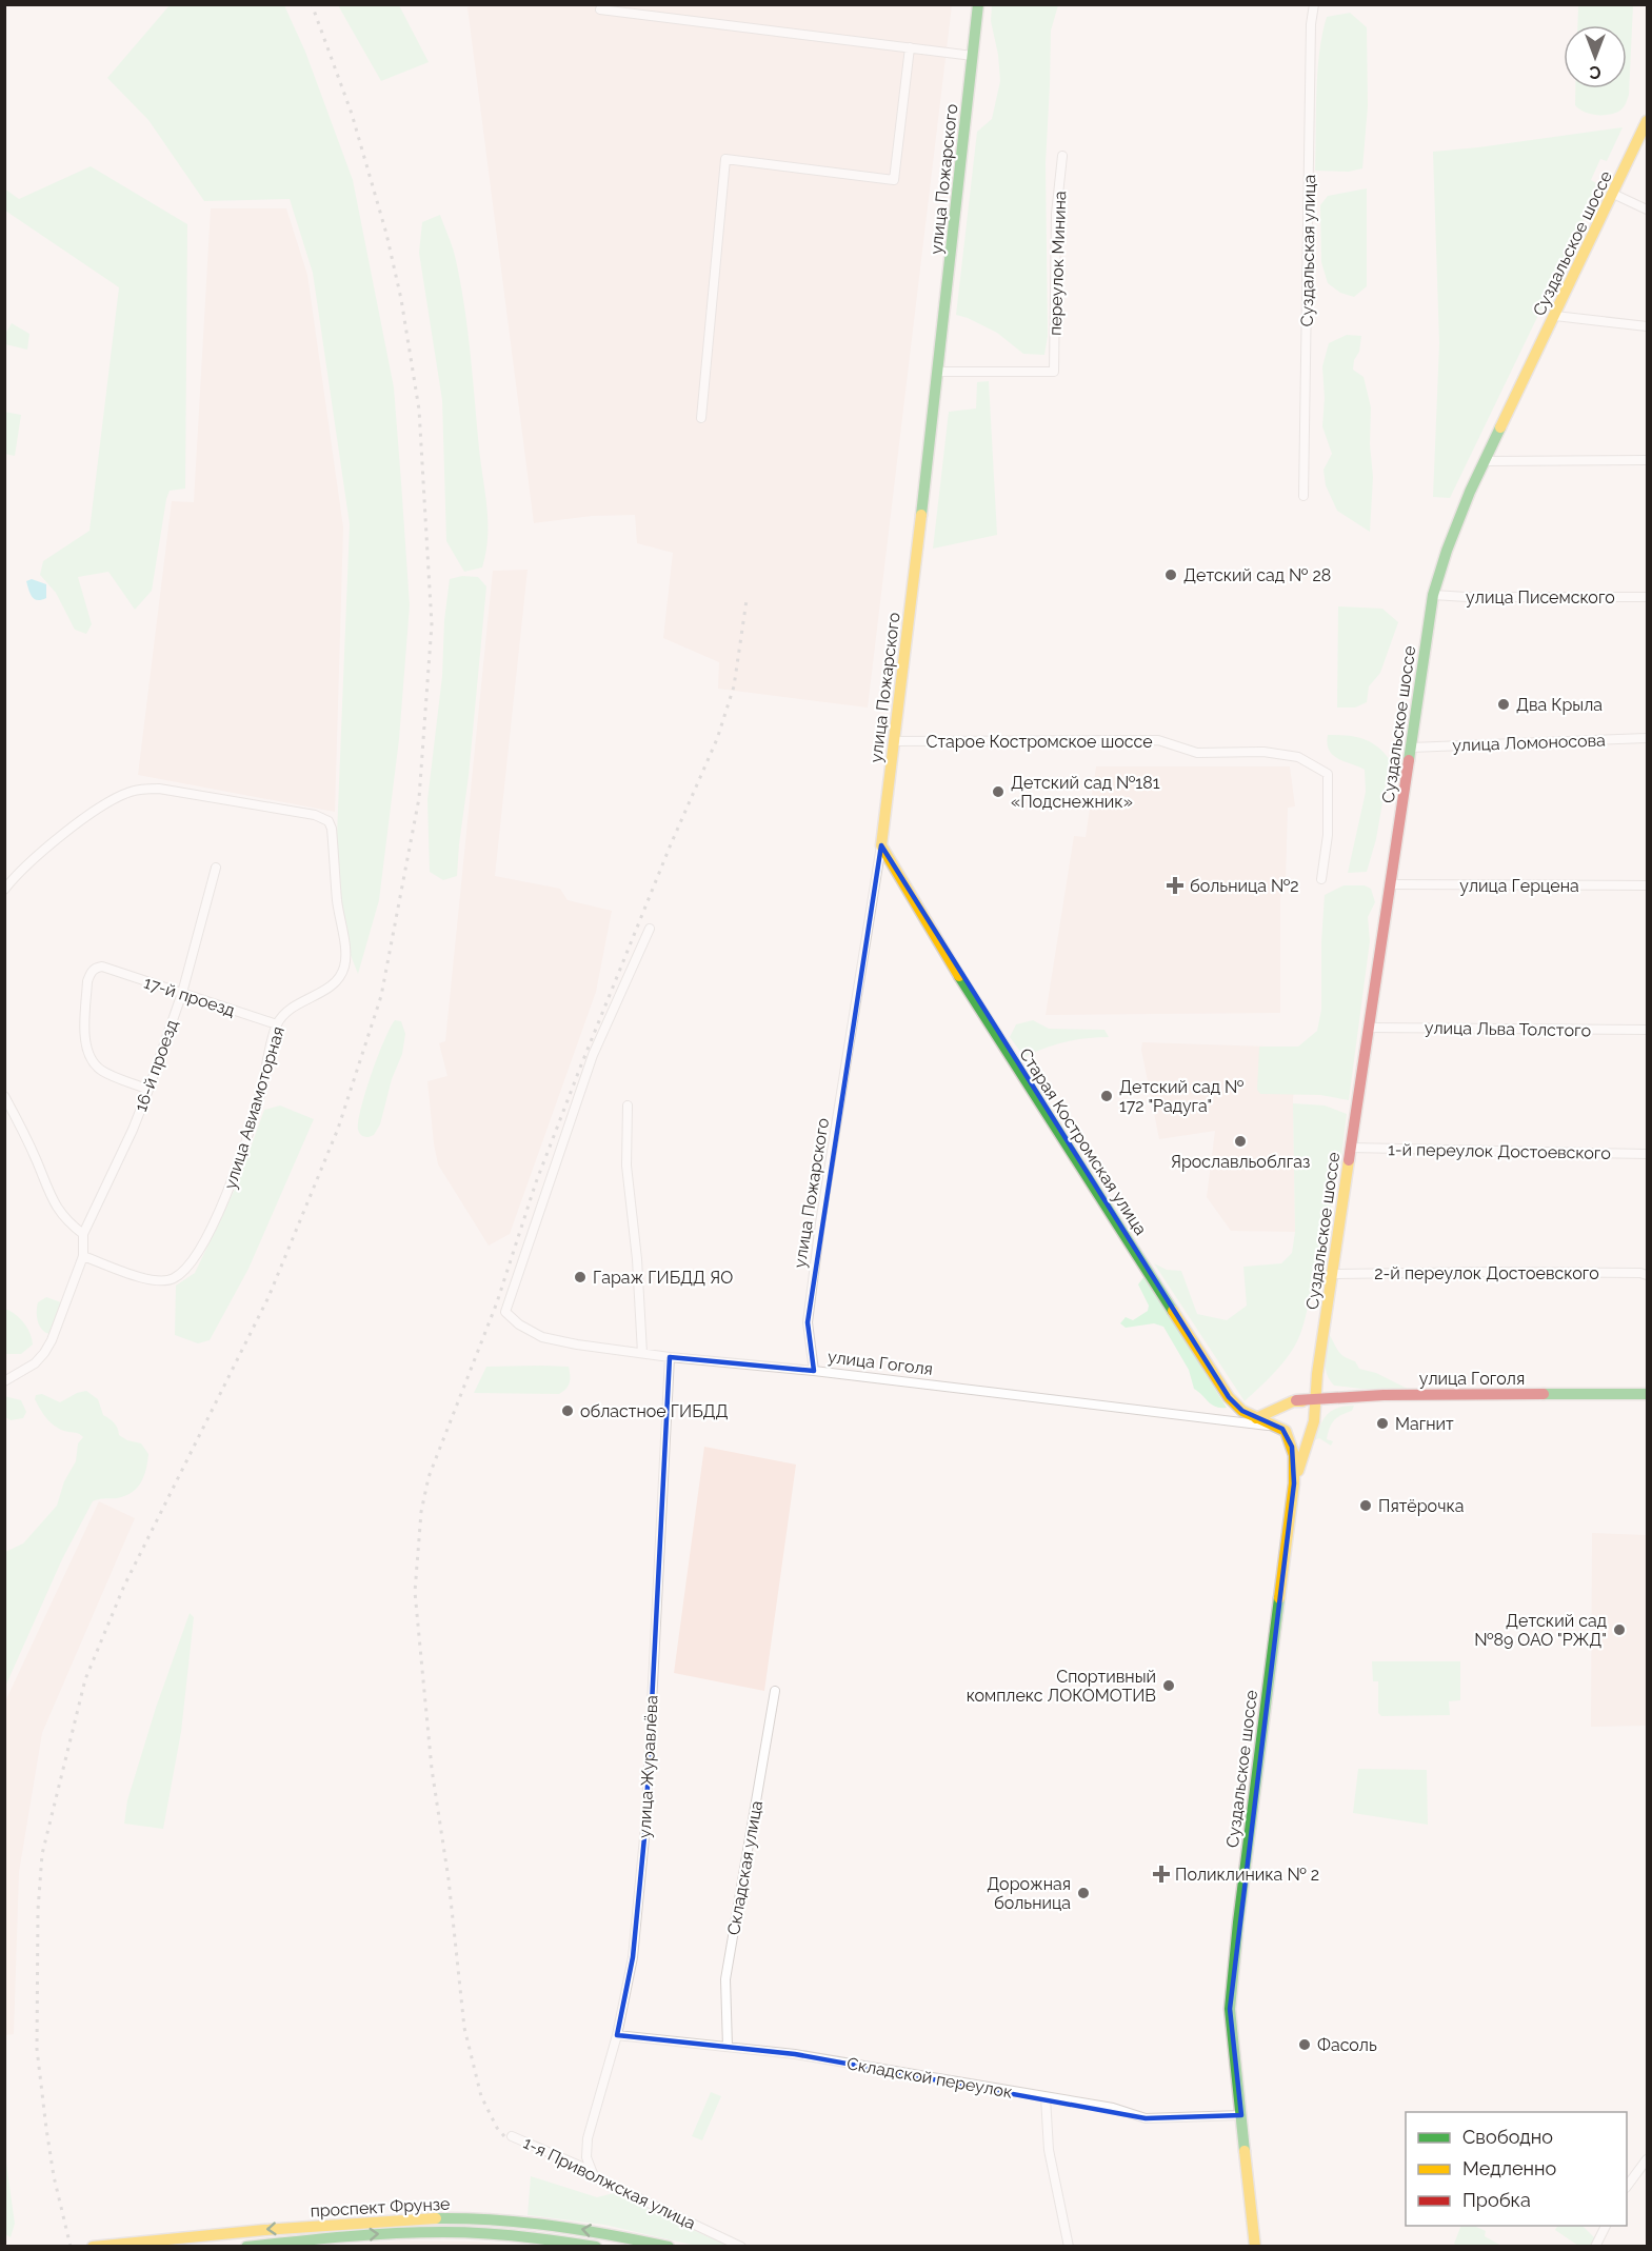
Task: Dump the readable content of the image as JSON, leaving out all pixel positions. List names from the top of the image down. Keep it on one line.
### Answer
{"streets":{"main road":["улица Пожарского","Суздальское шоссе","Старая Костромская улица","улица Гоголя","проспект Фрунзе"],"street":["Суздальская улица","переулок Минина","улица Писемского","Старое Костромское шоссе","улица Ломоносова","улица Герцена","17-й проезд","улица Льва Толстого","16-й проезд","улица Авиамоторная","1-й переулок Достоевского","2-й переулок Достоевского","улица Журавлёва","Складская улица","Складской переулок","1-я Приволжская улица"]},"crossings":[["улица Пожарского","переулок Минина"],["улица Пожарского","Старое Костромское шоссе"],["улица Пожарского","Старая Костромская улица"],["улица Пожарского","улица Гоголя"],["Суздальское шоссе","улица Писемского"],["Суздальское шоссе","улица Ломоносова"],["Суздальское шоссе","улица Герцена"],["Суздальское шоссе","улица Льва Толстого"],["Суздальское шоссе","Старая Костромская улица"],["Суздальское шоссе","1-й переулок Достоевского"],["Суздальское шоссе","2-й переулок Достоевского"],["Суздальское шоссе","улица Гоголя"],["Суздальское шоссе","Складской переулок"],["17-й проезд","16-й проезд"],["17-й проезд","улица Авиамоторная"],["16-й проезд","улица Авиамоторная"],["Старая Костромская улица","улица Гоголя"],["улица Гоголя","улица Журавлёва"],["улица Журавлёва","Складской переулок"],["улица Журавлёва","1-я Приволжская улица"],["Складская улица","Складской переулок"]],"places":{"other":["Детский сад № 28","Два Крыла","Детский сад №181 «Подснежник»","Детский сад № 172 \"Радуга\"","Ярославльоблгаз","Гараж ГИБДД ЯО","областное ГИБДД","Магнит","Пятёрочка","Детский сад №89 ОАО \"РЖД\"","Спортивный комплекс ЛОКОМОТИВ","Дорожная больница","Фасоль"],"health":["больница №2","Поликлиника № 2"]},"legend":["Свободно","Медленно","Пробка"],"north":"bottom"}
